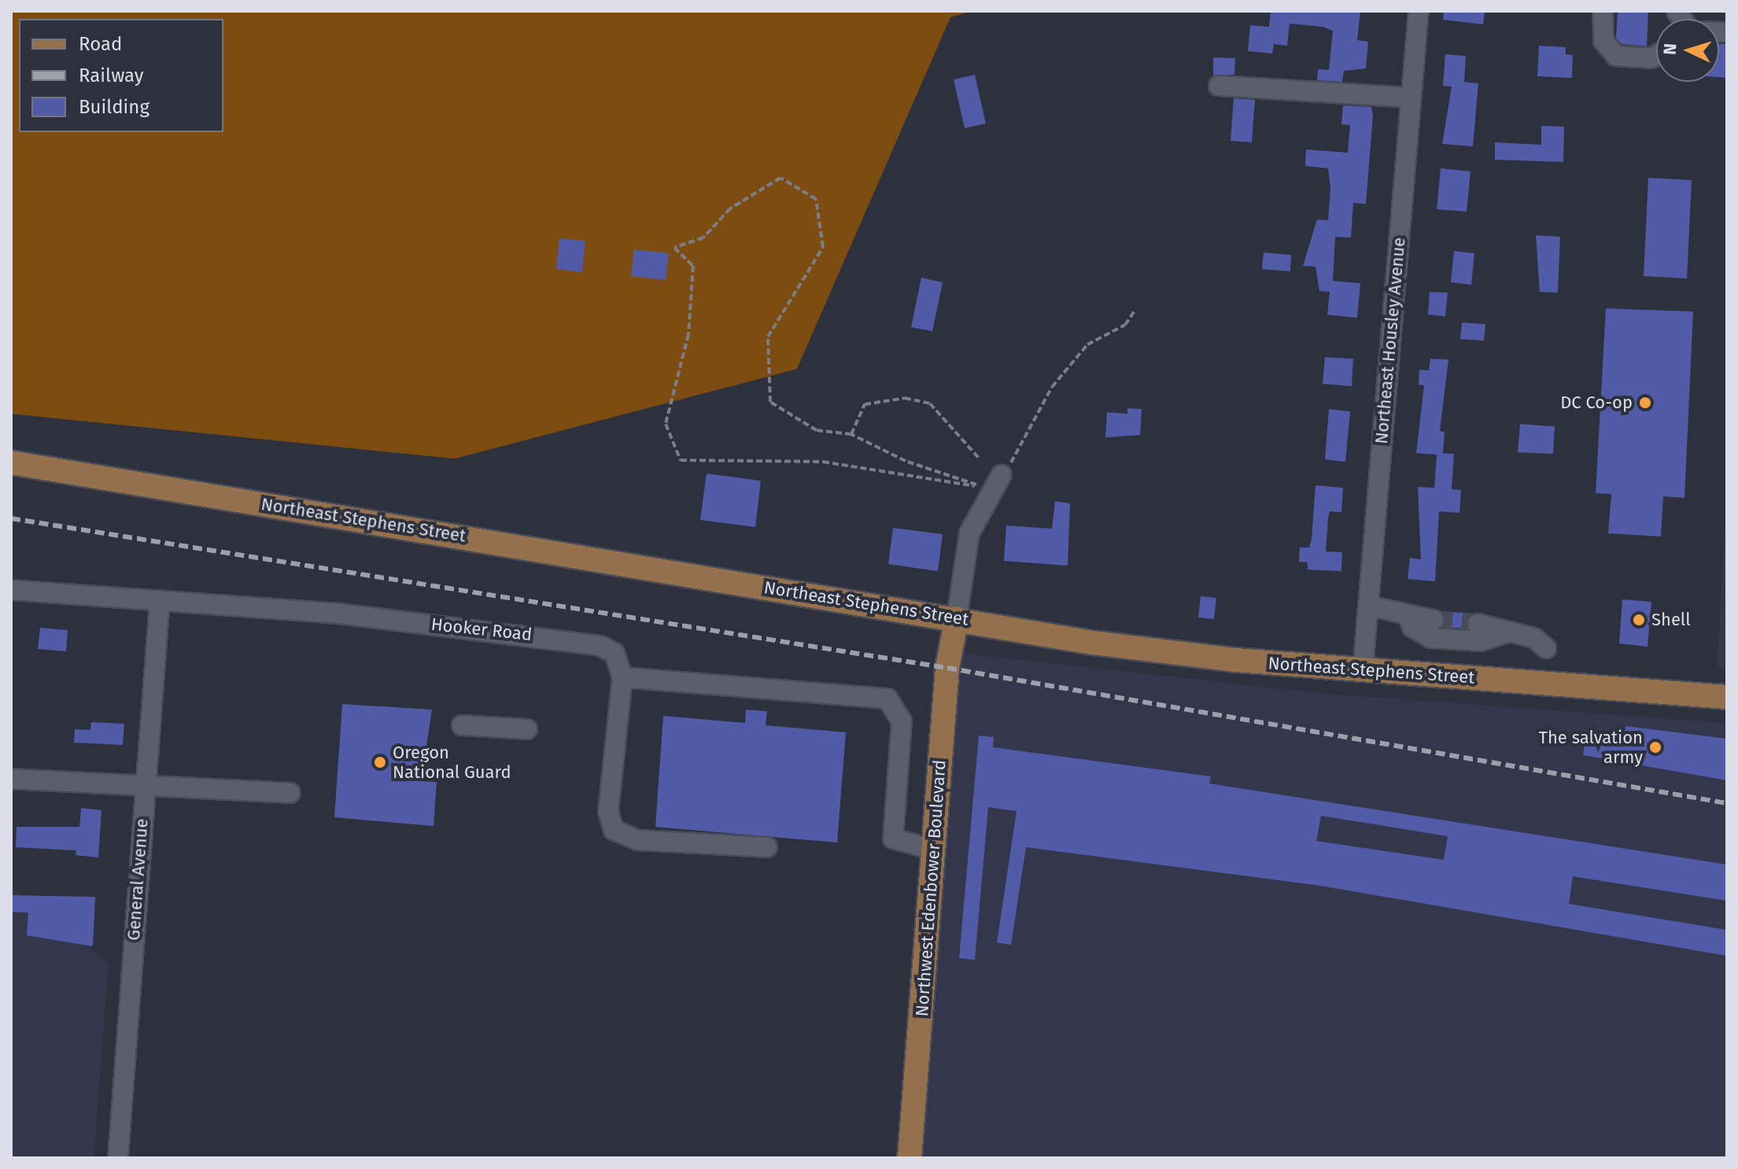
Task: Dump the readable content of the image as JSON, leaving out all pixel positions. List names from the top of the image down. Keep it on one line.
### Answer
{"streets":{"main road":["Northeast Stephens Street","Northwest Edenbower Boulevard"],"street":["Northeast Housley Avenue","Hooker Road","General Avenue"]},"crossings":[["Northeast Housley Avenue","Northeast Stephens Street"],["Northeast Stephens Street","Northwest Edenbower Boulevard"],["Hooker Road","General Avenue"]],"places":["DC Co-op","Shell","The salvation army","Oregon National Guard"],"legend":["Road","Railway","Building"],"north":"left"}
